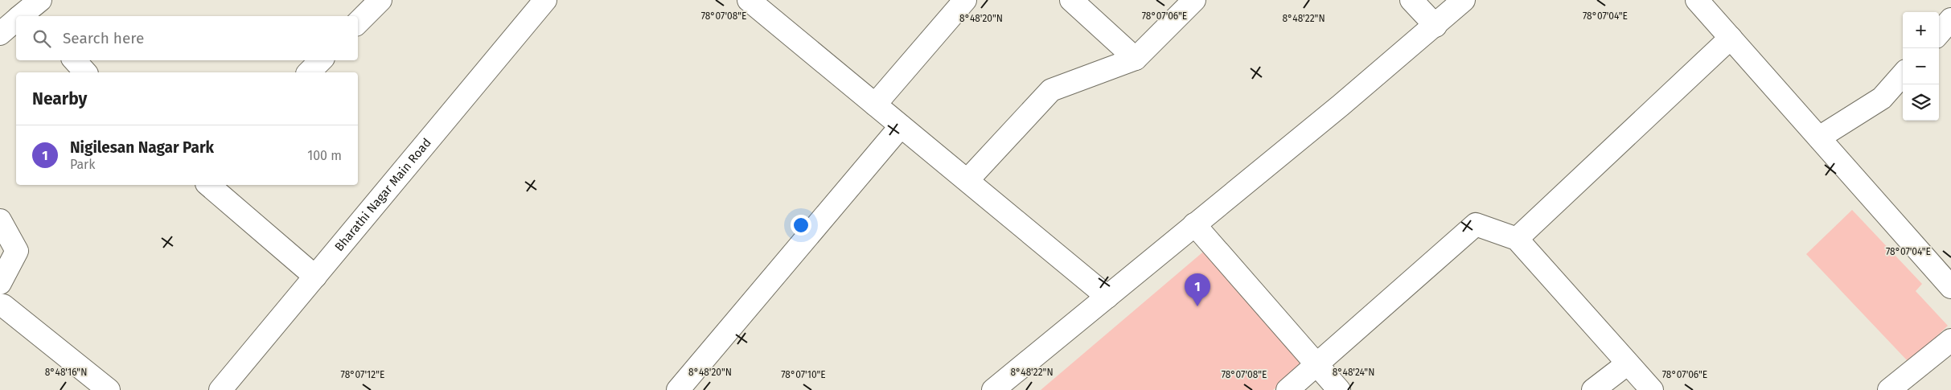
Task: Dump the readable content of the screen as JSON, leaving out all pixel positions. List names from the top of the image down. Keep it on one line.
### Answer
{"streets":{"street":["Bharathi Nagar Main Road"]},"page":{"map_buttons":["+","−"],"search":"Search here","heading":"Nearby","list":[{"mark":"1","name":"Nigilesan Nagar Park","note":"Park","value":"100 m"}],"pins":"1"},"coordinates":["78°07'08\"E","78°07'06\"E","78°07'04\"E","8°48'20\"N","8°48'22\"N","8°48'16\"N","8°48'24\"N","78°07'12\"E","78°07'10\"E"]}
